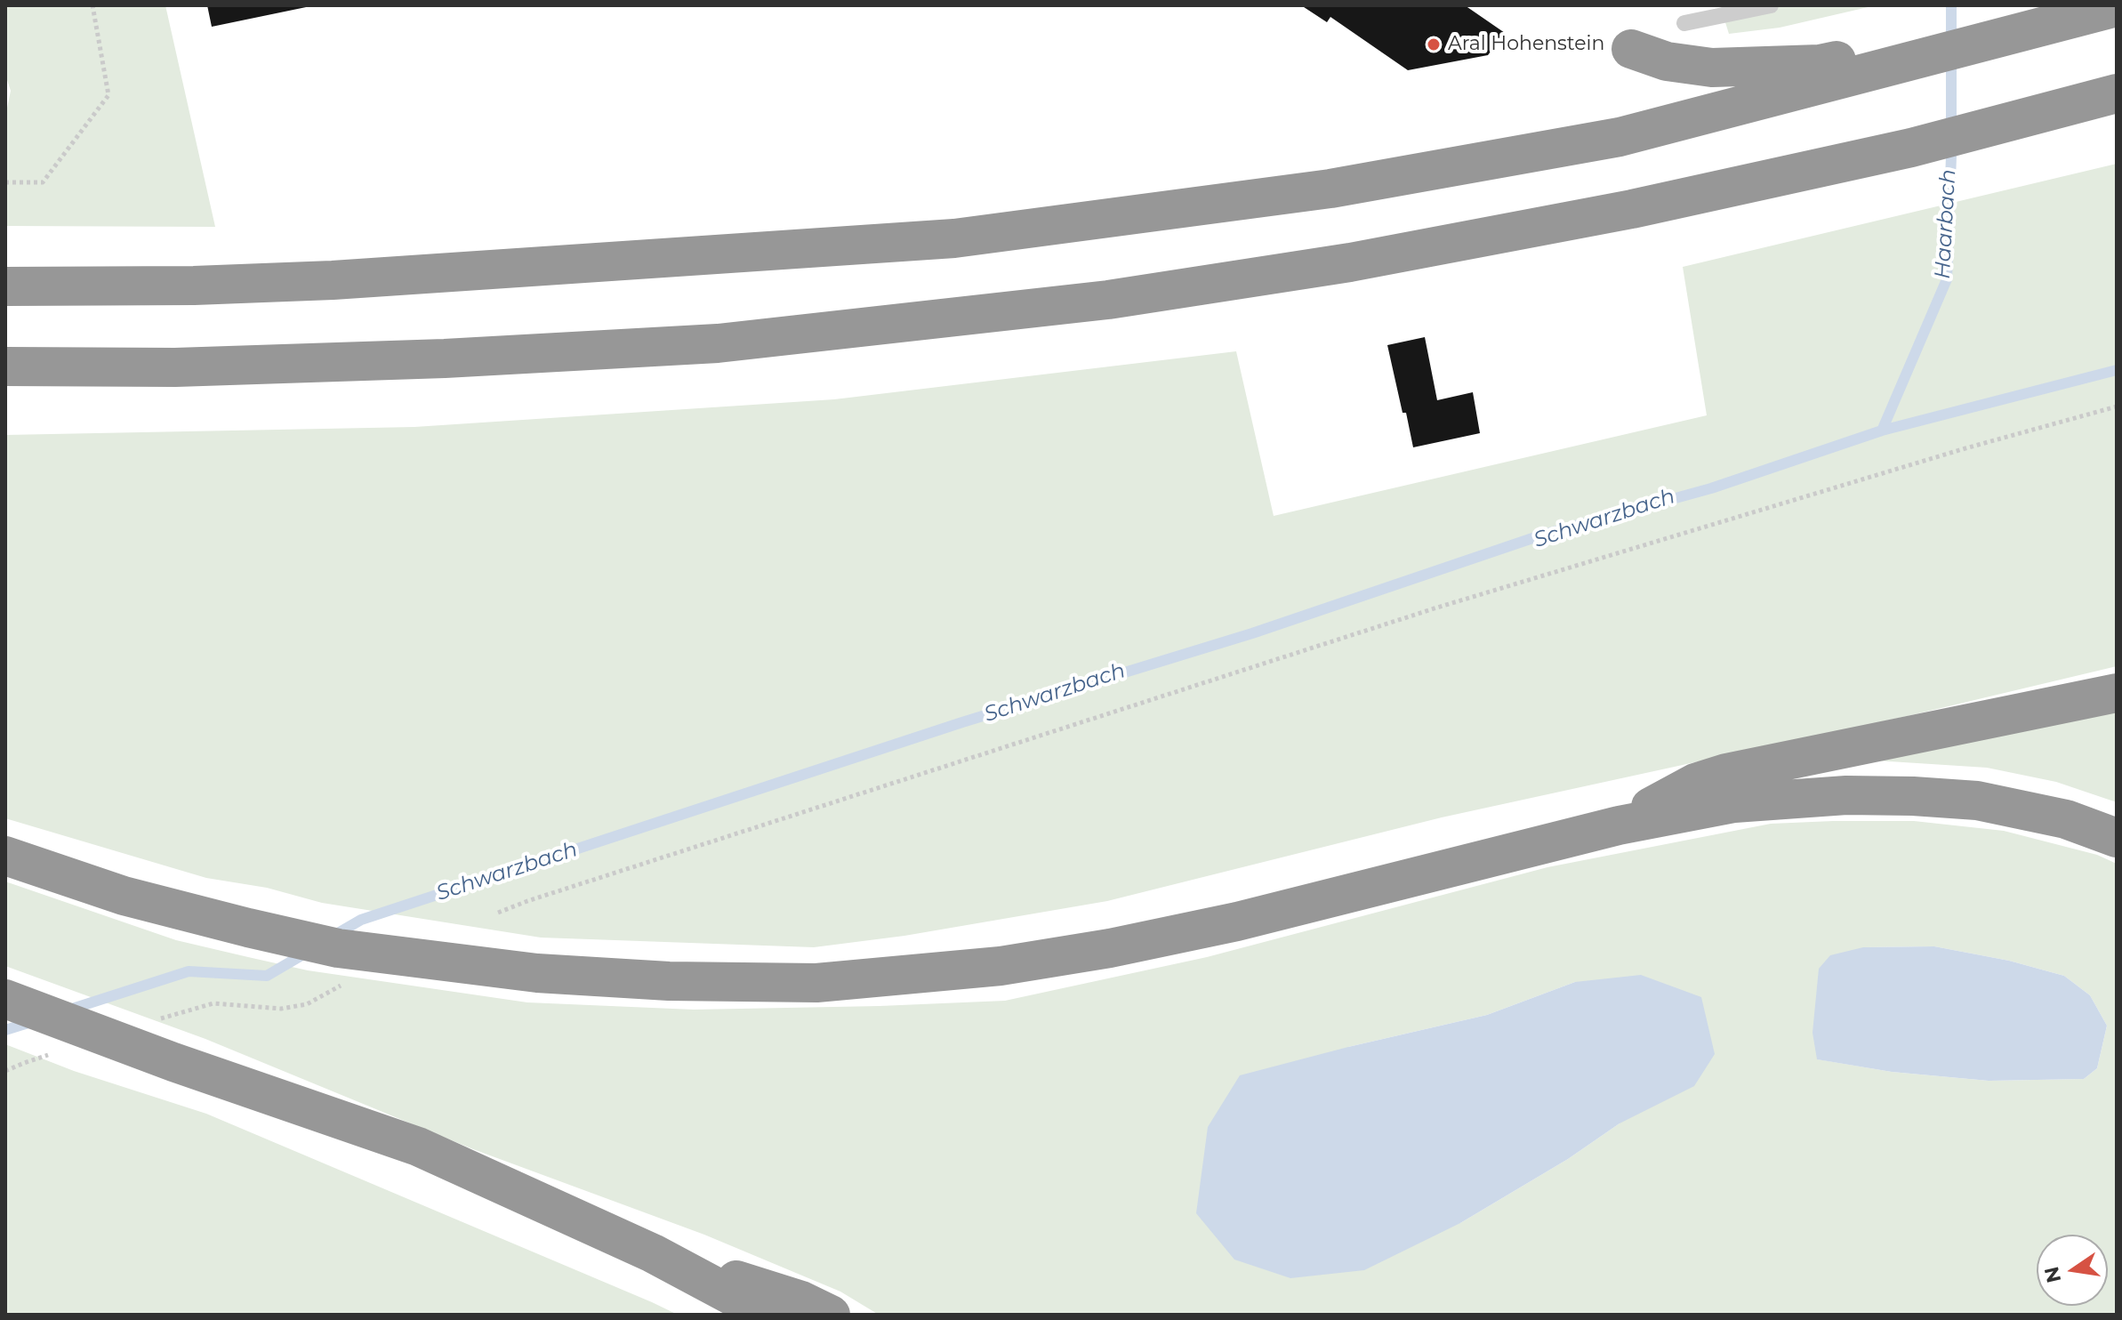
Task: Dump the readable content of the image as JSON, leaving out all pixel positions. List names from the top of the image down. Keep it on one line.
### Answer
{"water":["Haarbach","Schwarzbach"],"places":["Aral Hohenstein"],"north":"left"}
